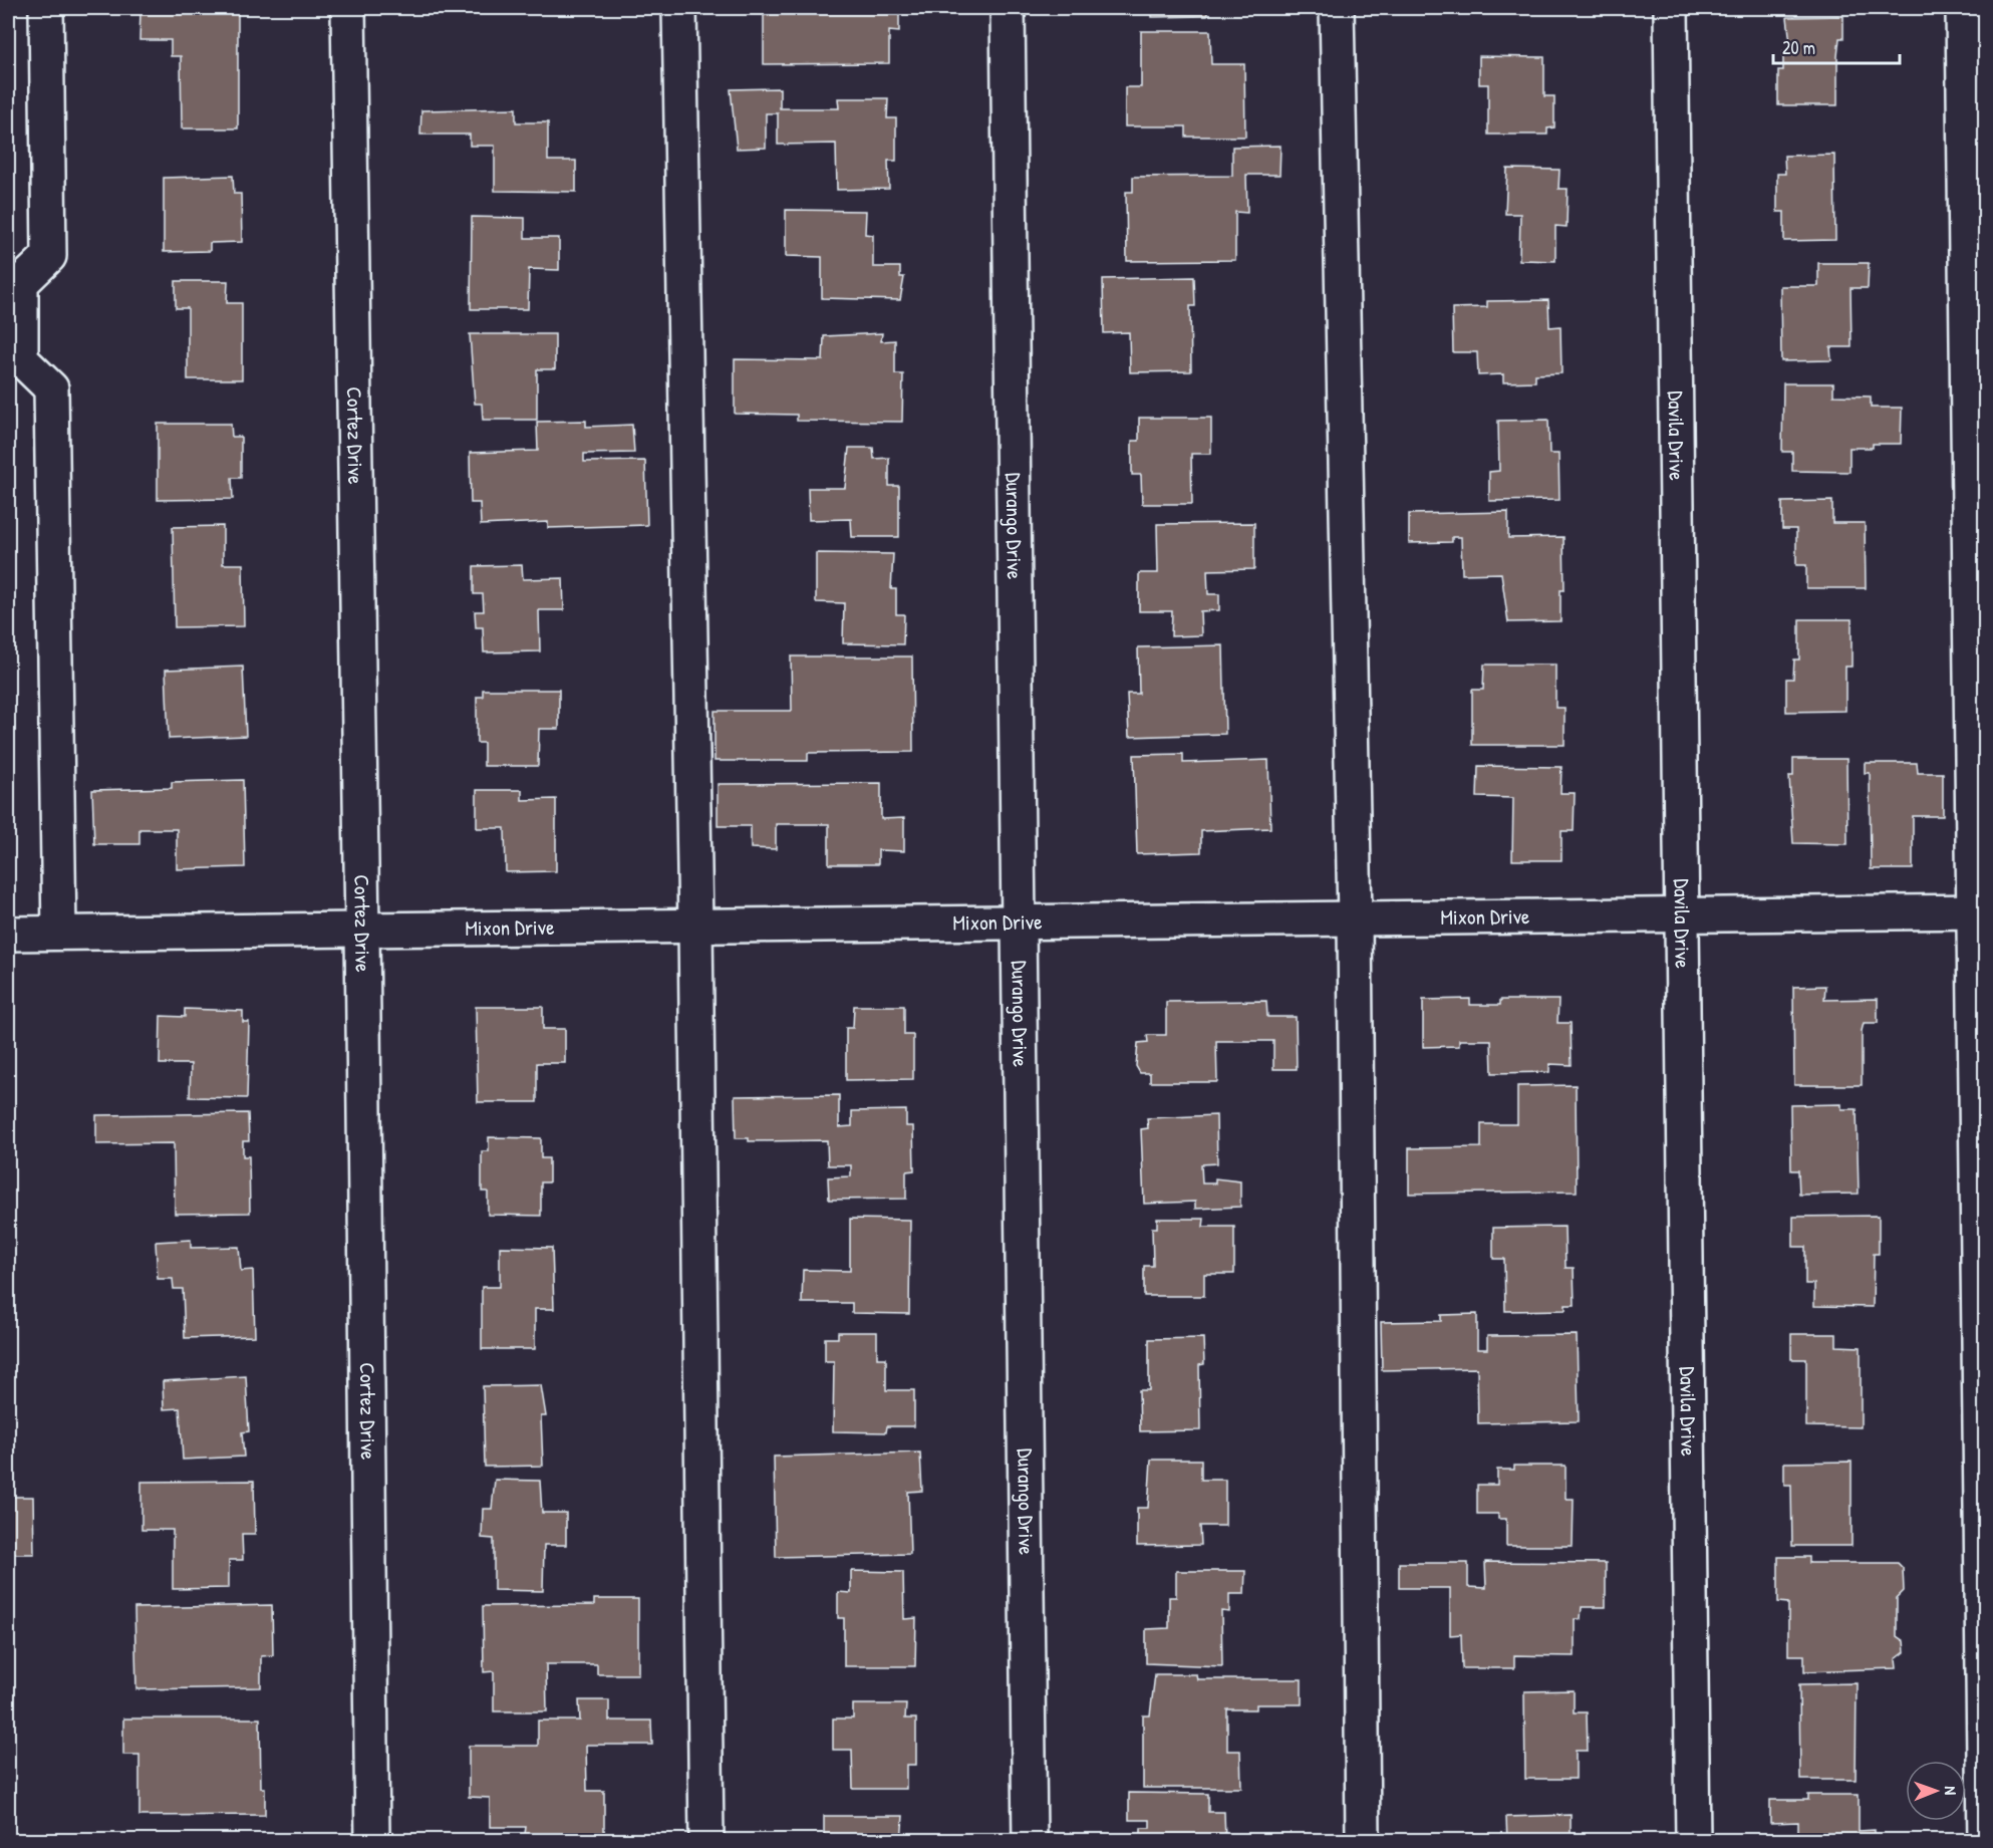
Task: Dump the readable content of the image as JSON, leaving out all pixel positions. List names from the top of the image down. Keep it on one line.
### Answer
{"streets":{"street":["Cortez Drive","Davila Drive","Durango Drive","Mixon Drive"]},"crossings":[["Cortez Drive","Mixon Drive"],["Davila Drive","Mixon Drive"],["Durango Drive","Mixon Drive"]],"scale_bar":"20 m","north":"right"}
